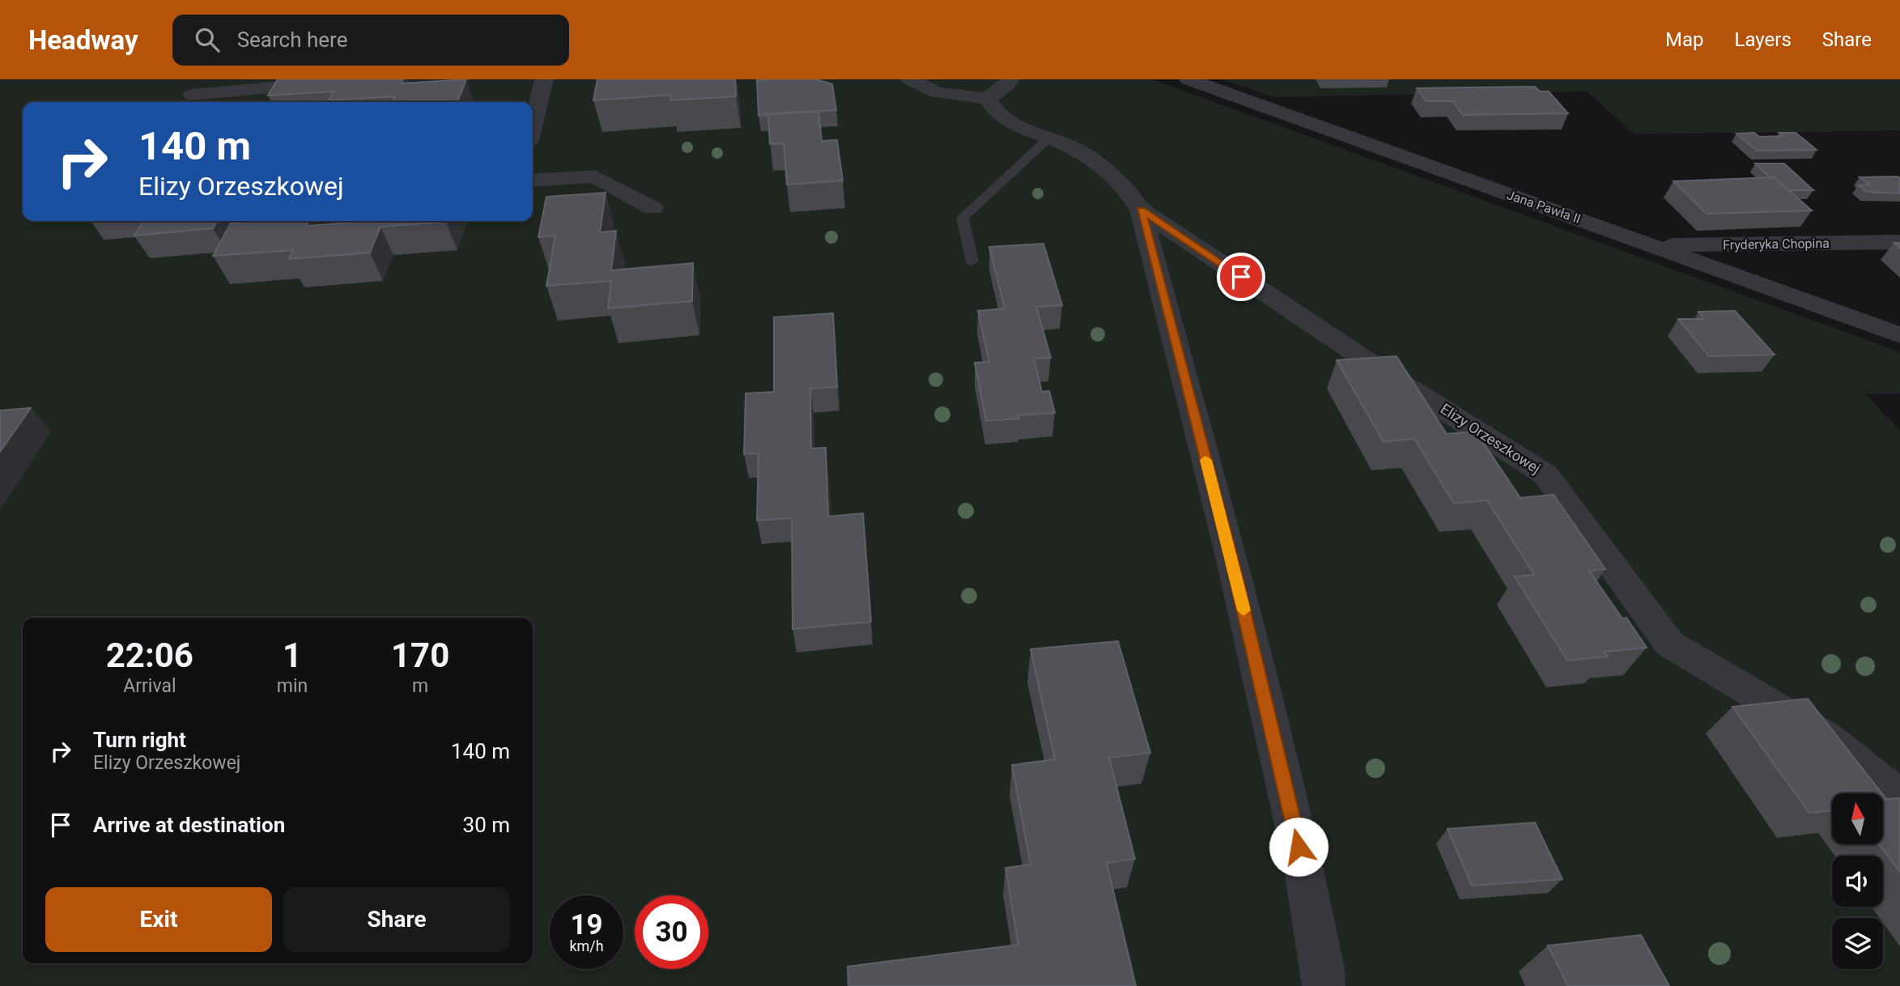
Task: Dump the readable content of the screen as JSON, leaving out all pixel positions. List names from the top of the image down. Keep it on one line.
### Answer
{"streets":{"street":["Jana Pawła II","Fryderyka Chopina","Elizy Orzeszkowej"]},"crossings":[["Jana Pawła II","Fryderyka Chopina"]],"north":"top","page":{"header":"Headway","search":"Search here","nav":["Map","Layers","Share"],"turn":["140 m","Elizy Orzeszkowej"],"eta":["22:06","Arrival","1","min","170","m"],"list":[{"name":"Turn right","note":"Elizy Orzeszkowej","value":"140 m"},{"name":"Arrive at destination","value":"30 m"}],"buttons":["Exit","Share"],"speed":"19 km/h","limit":"30"}}
